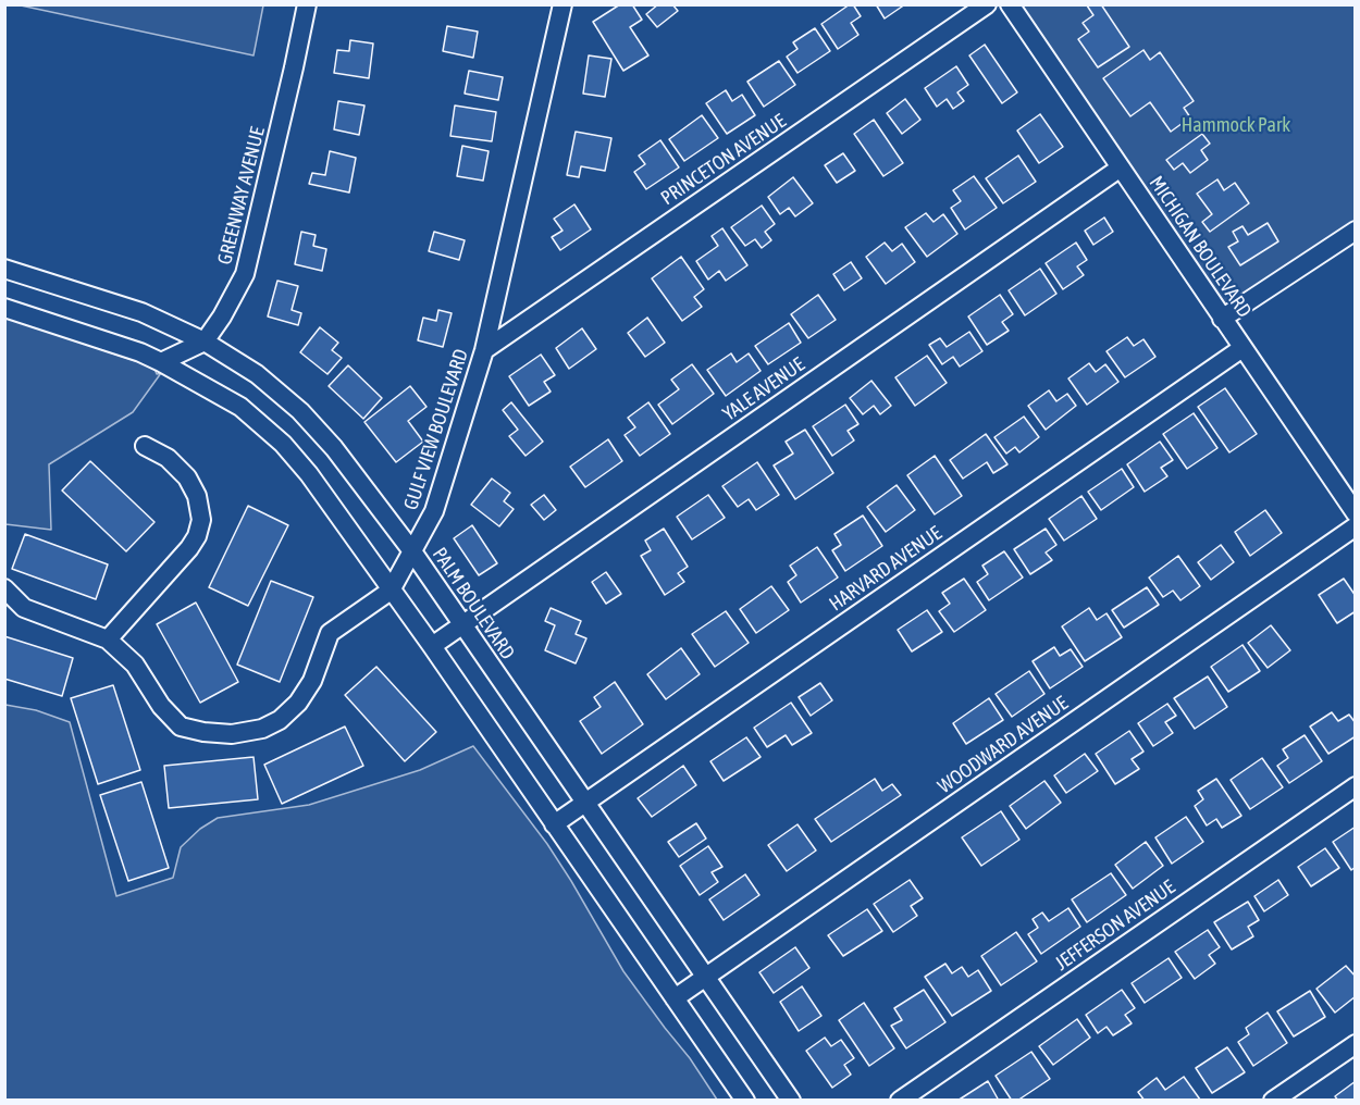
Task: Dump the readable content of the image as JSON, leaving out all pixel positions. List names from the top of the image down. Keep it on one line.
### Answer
{"streets":{"street":["PRINCETON AVENUE","GREENWAY AVENUE","MICHIGAN BOULEVARD","YALE AVENUE","GULF VIEW BOULEVARD","HARVARD AVENUE","PALM BOULEVARD","WOODWARD AVENUE","JEFFERSON AVENUE"]},"crossings":[["PRINCETON AVENUE","GULF VIEW BOULEVARD"],["GREENWAY AVENUE","PALM BOULEVARD"],["MICHIGAN BOULEVARD","YALE AVENUE"],["MICHIGAN BOULEVARD","HARVARD AVENUE"],["YALE AVENUE","PALM BOULEVARD"],["GULF VIEW BOULEVARD","PALM BOULEVARD"],["HARVARD AVENUE","PALM BOULEVARD"],["PALM BOULEVARD","WOODWARD AVENUE"]],"parks":["Hammock Park"]}
